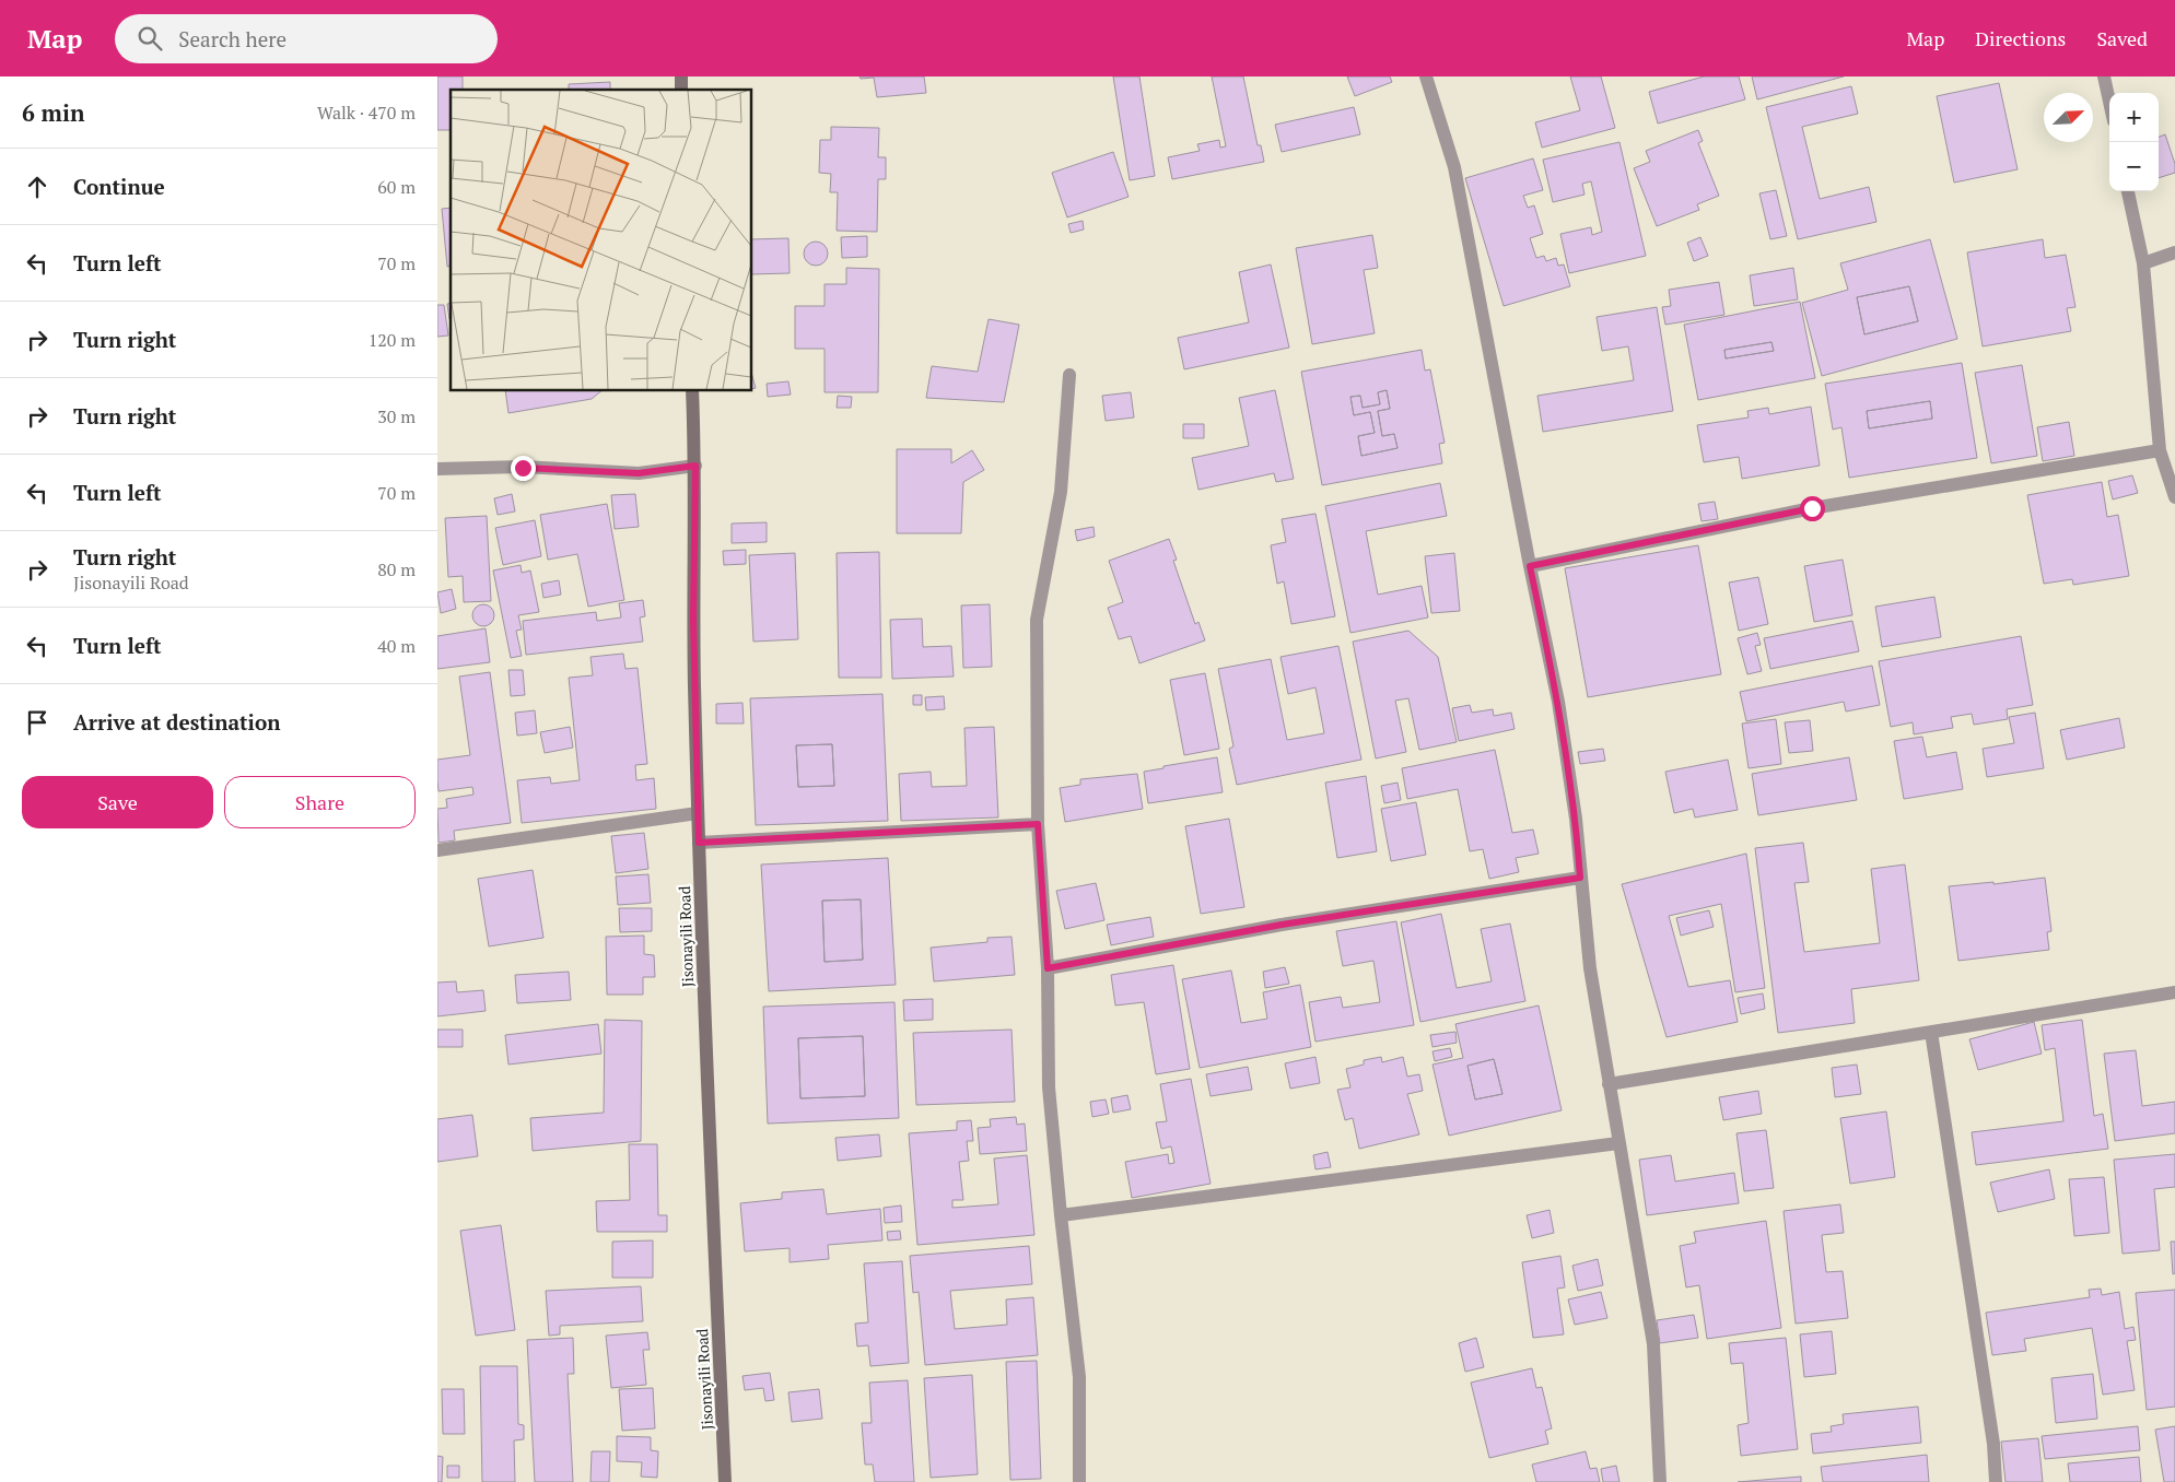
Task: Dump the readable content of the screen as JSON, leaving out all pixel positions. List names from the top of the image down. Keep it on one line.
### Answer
{"streets":{"street":["Jisonayili Road"]},"north":"top right","page":{"header":"Map","search":"Search here","nav":["Map","Directions","Saved"],"heading":["6 min","Walk · 470 m"],"map_buttons":["+","−"],"list":[["Continue","60 m"],["Turn left","70 m"],["Turn right","120 m"],["Turn right","30 m"],["Turn left","70 m"],["Turn right","Jisonayili Road","80 m"],["Turn left","40 m"],"Arrive at destination"],"buttons":["Save","Share"]}}
